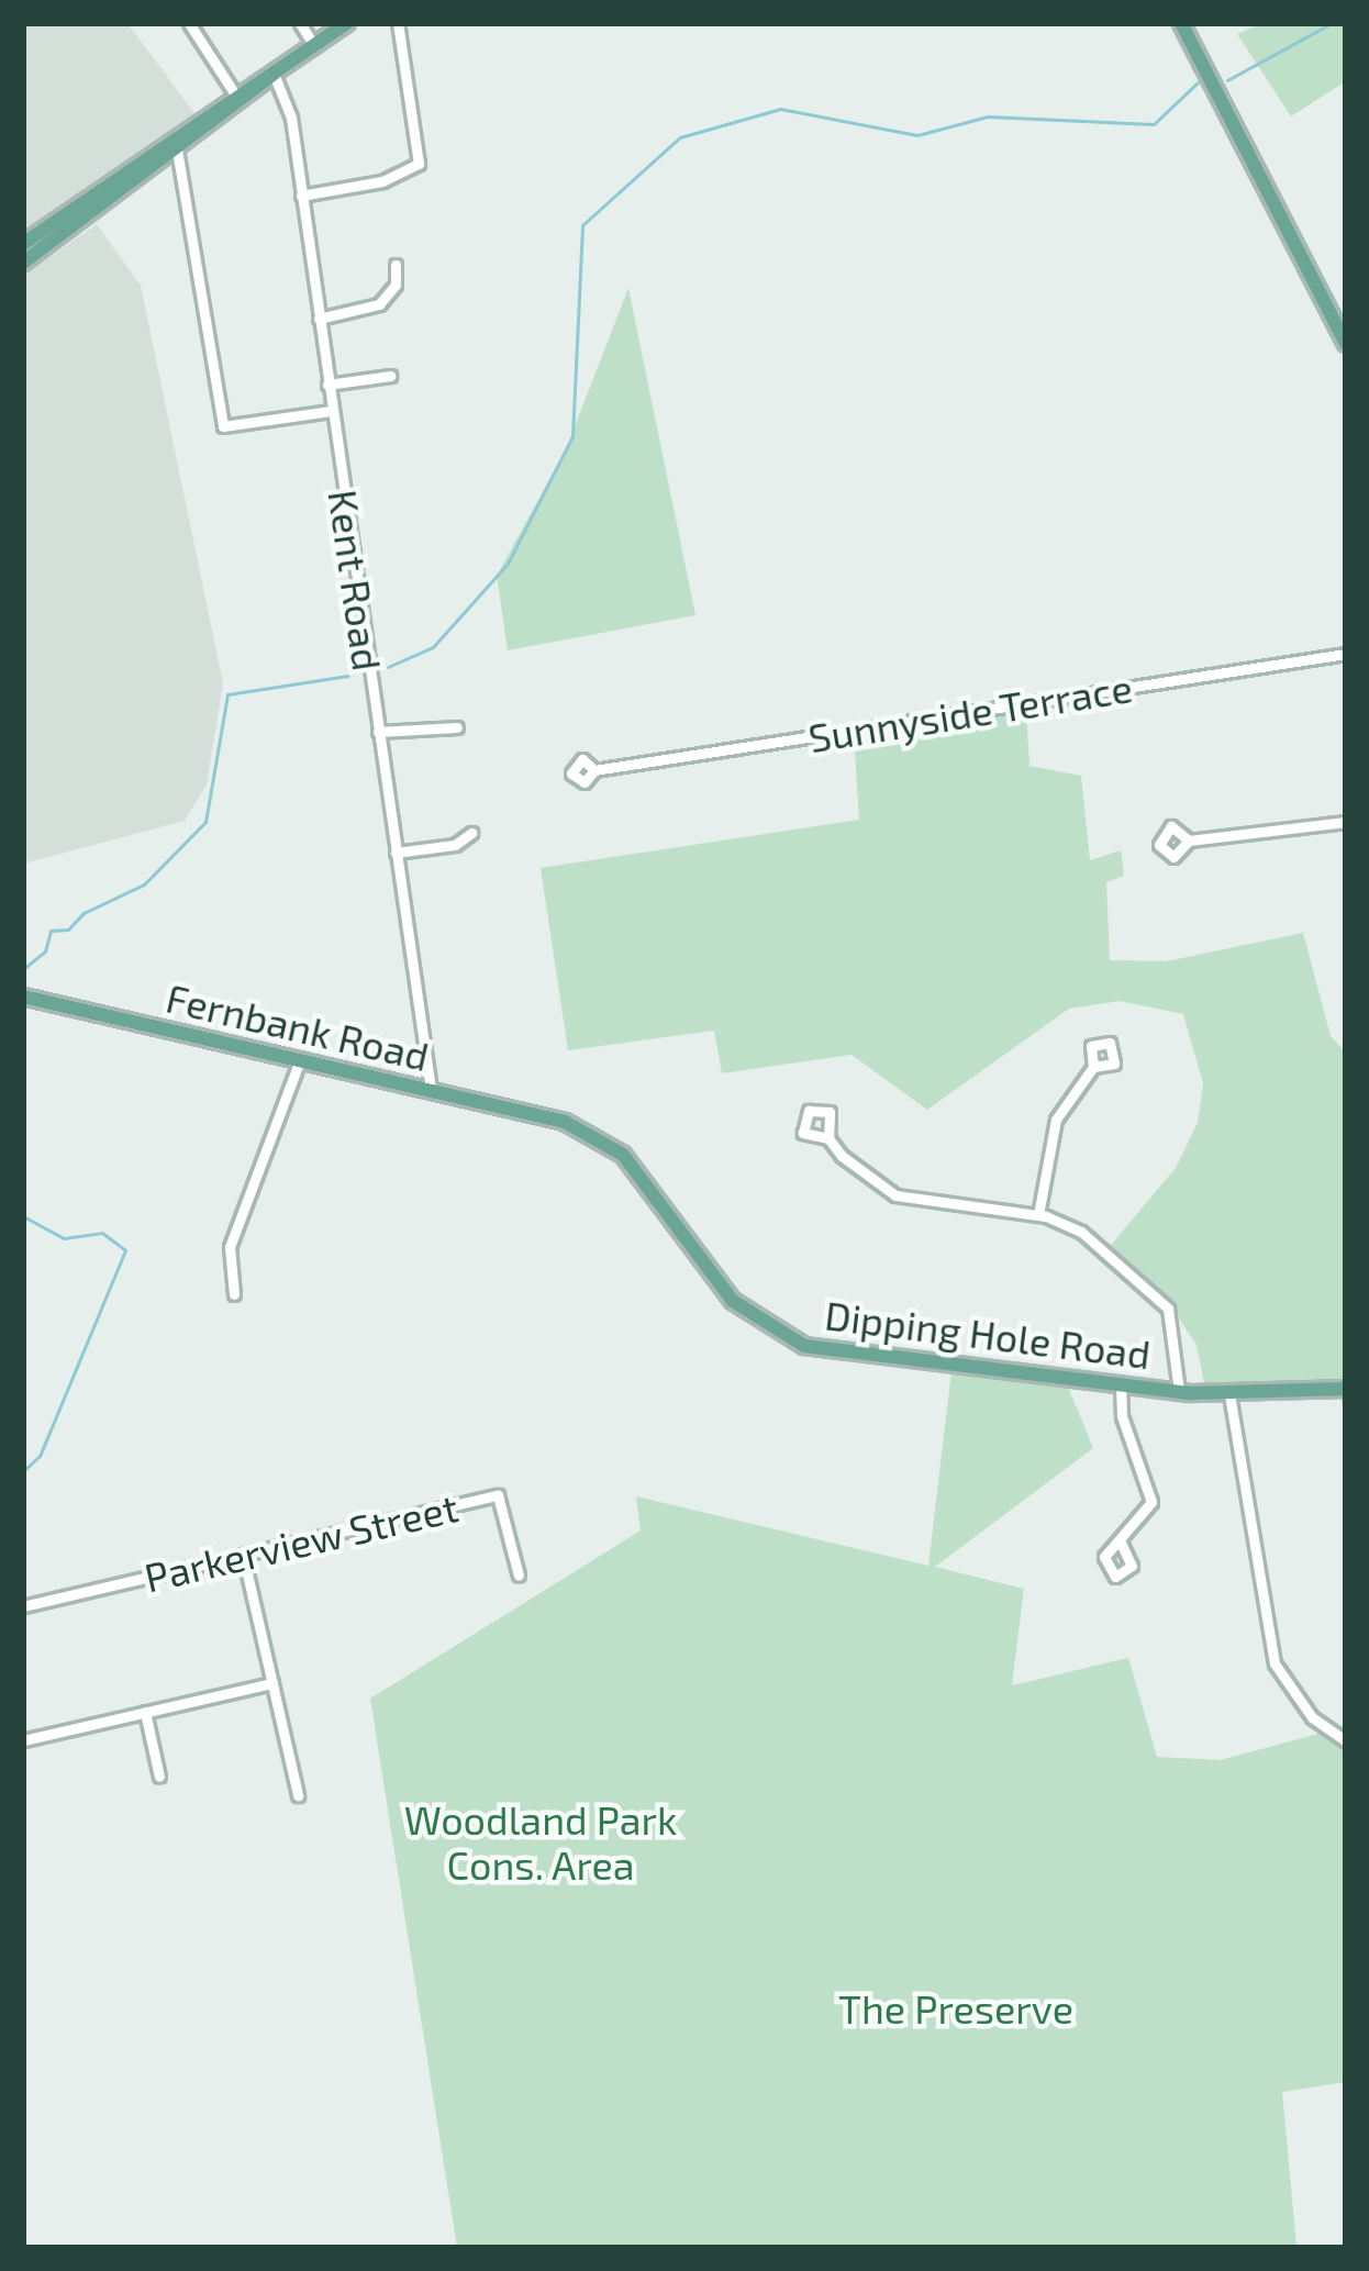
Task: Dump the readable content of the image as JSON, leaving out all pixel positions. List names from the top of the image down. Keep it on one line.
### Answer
{"streets":{"main road":["Fernbank Road","Dipping Hole Road"],"street":["Kent Road","Sunnyside Terrace","Parkerview Street"]},"crossings":[["Kent Road","Fernbank Road"],["Fernbank Road","Dipping Hole Road"]],"parks":["Woodland Park Cons. Area","The Preserve"]}
